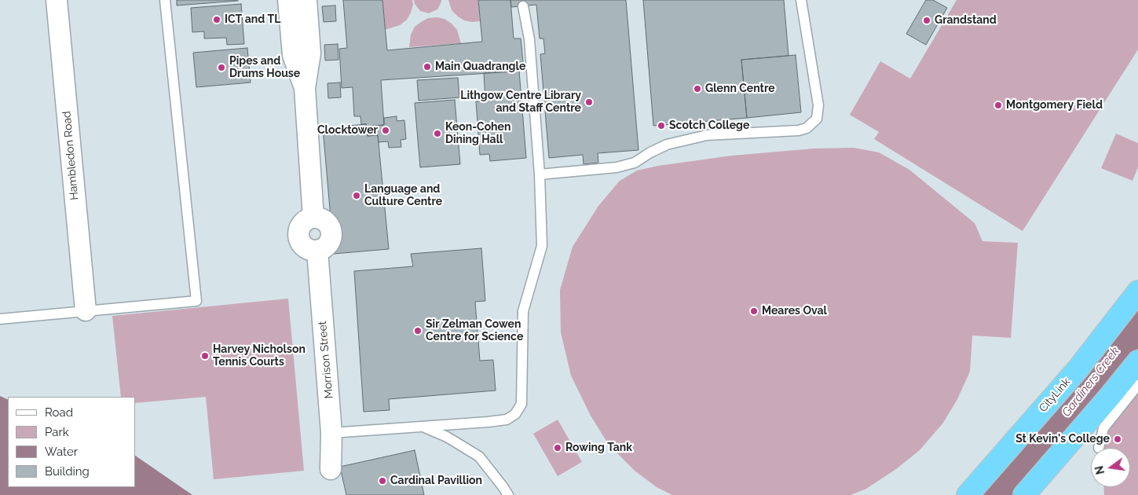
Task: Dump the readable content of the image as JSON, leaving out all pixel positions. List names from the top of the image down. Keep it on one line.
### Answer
{"streets":{"highway":["CityLink"],"street":["Hambledon Road","Morrison Street"]},"water":["Gardiners Creek"],"places":["ICT and TL","Grandstand","Main Quadrangle","Pipes and Drums House","Glenn Centre","Lithgow Centre Library and Staff Centre","Montgomery Field","Scotch College","Clocktower","Keon-Cohen Dining Hall","Language and Culture Centre","Meares Oval","Sir Zelman Cowen Centre for Science","Harvey Nicholson Tennis Courts","St Kevin's College","Rowing Tank","Cardinal Pavillion"],"legend":["Road","Park","Water","Building"],"north":"left"}
